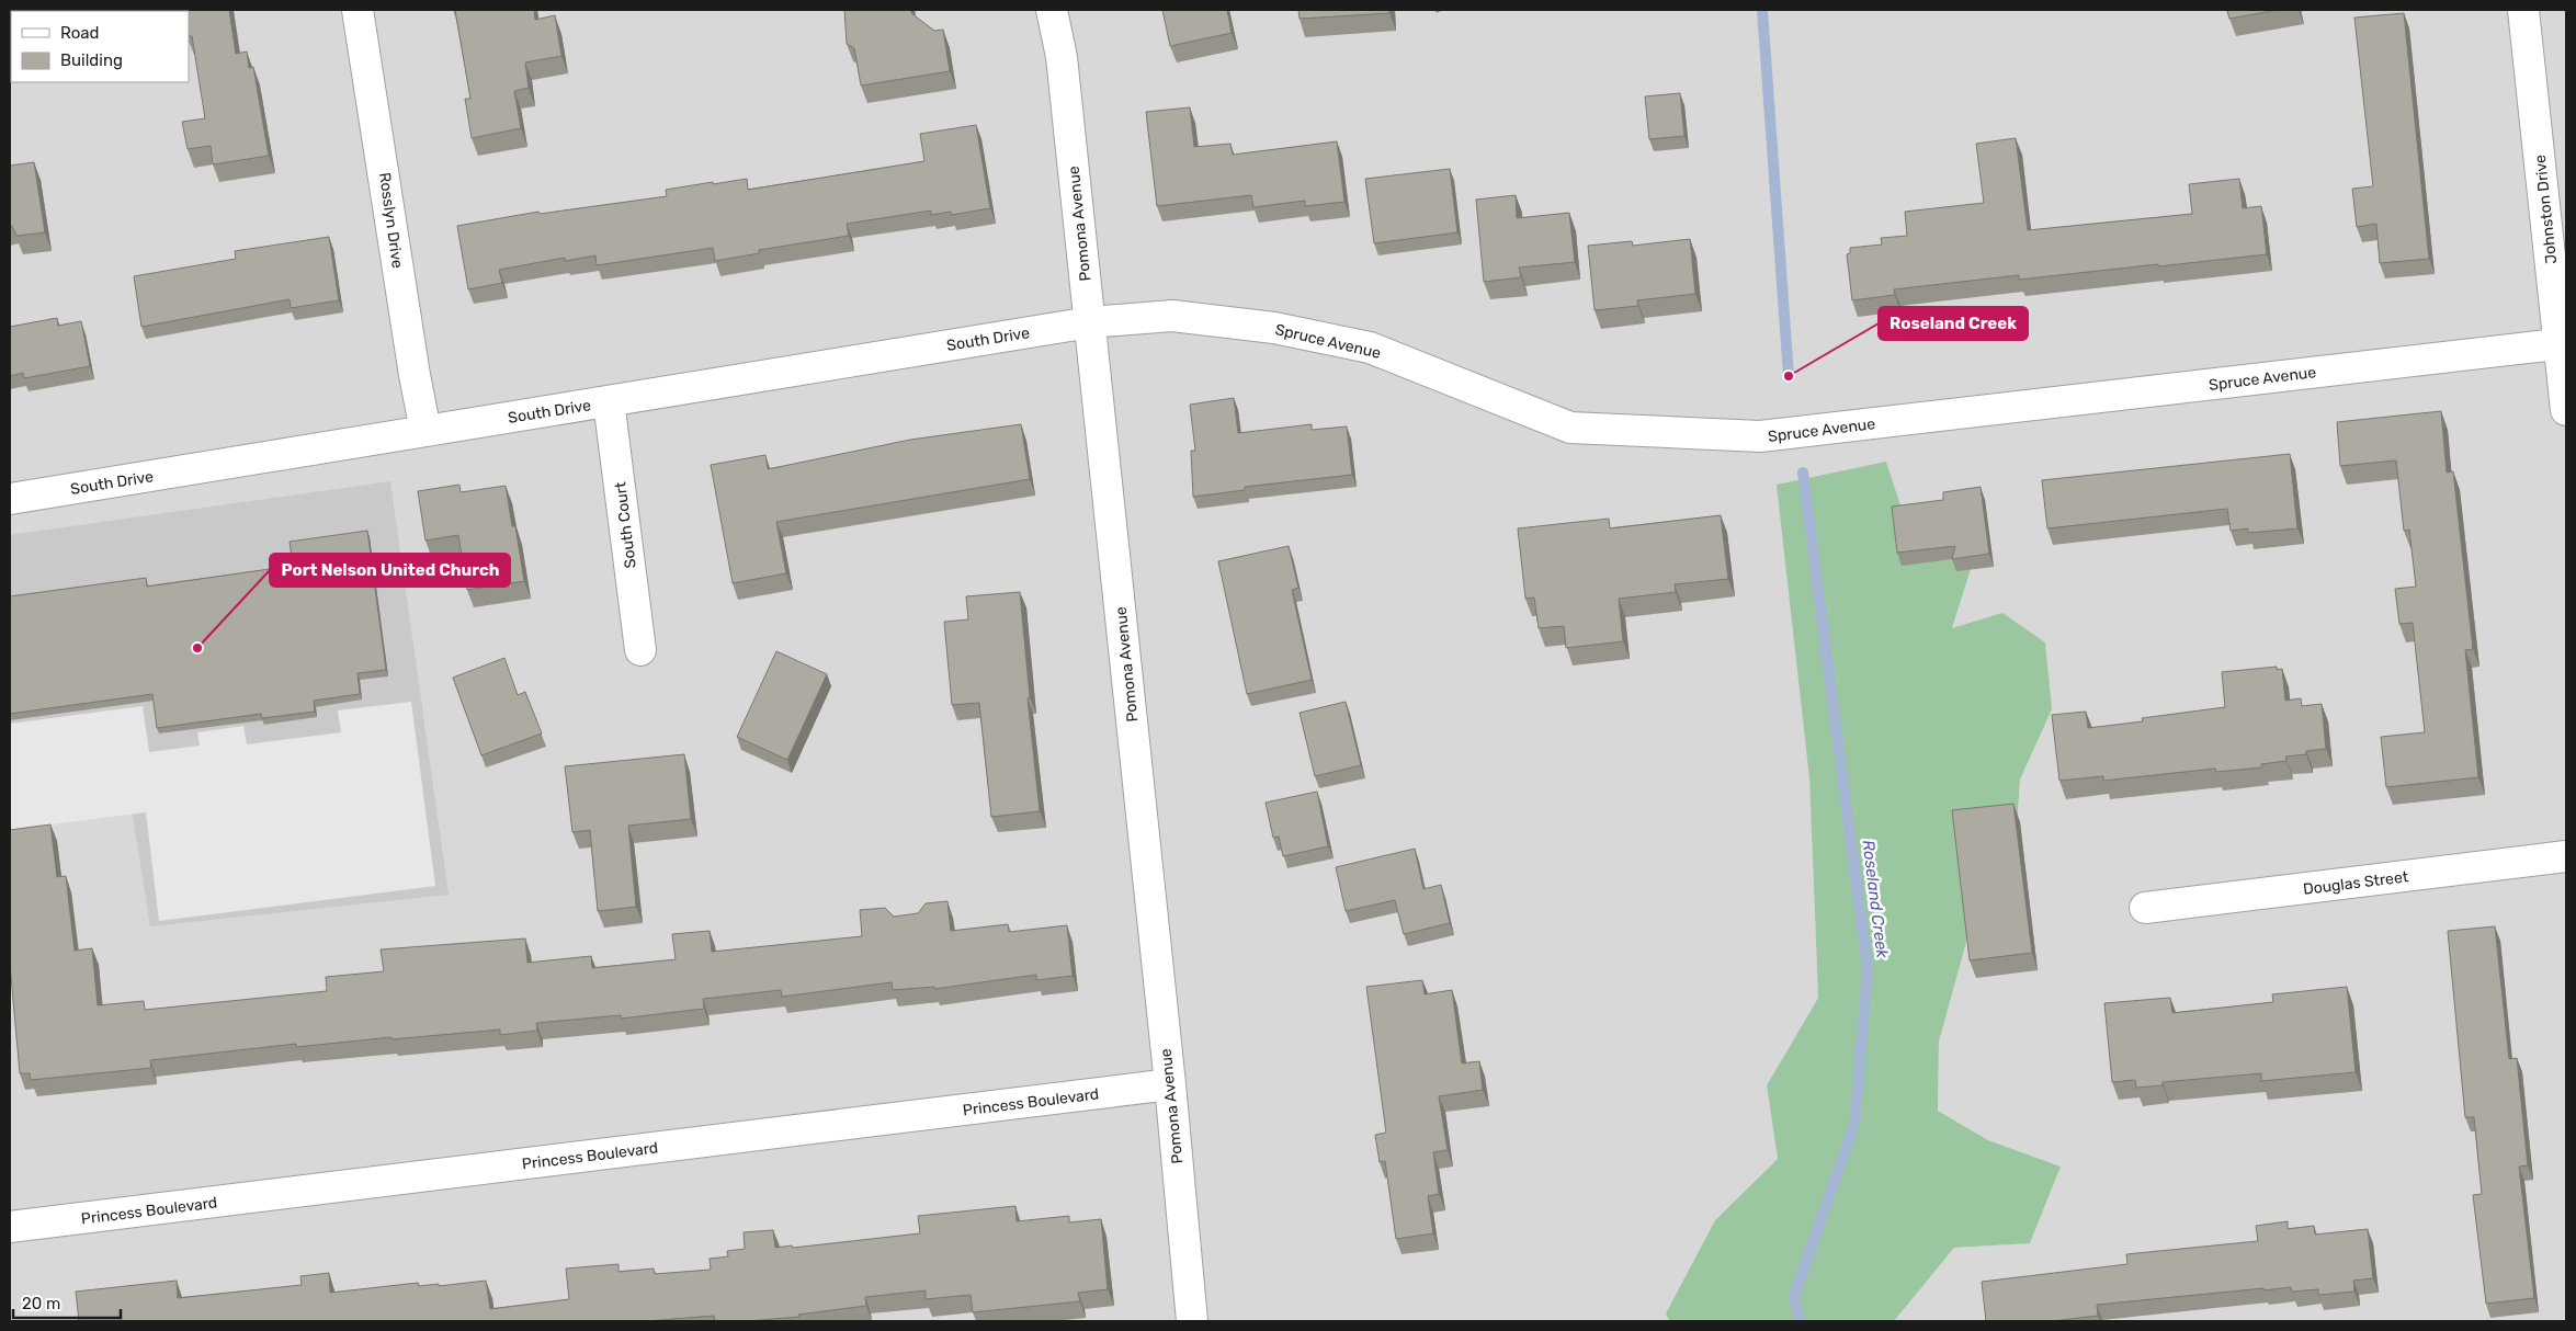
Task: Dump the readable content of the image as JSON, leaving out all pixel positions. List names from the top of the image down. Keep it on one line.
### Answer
{"streets":{"street":["Johnston Drive","Rosslyn Drive","Pomona Avenue","South Drive","Spruce Avenue","South Court","Douglas Street","Princess Boulevard"]},"crossings":[["Johnston Drive","Spruce Avenue"],["Rosslyn Drive","South Drive"],["Pomona Avenue","South Drive"],["Pomona Avenue","Spruce Avenue"],["Pomona Avenue","Princess Boulevard"],["South Drive","Spruce Avenue"],["South Drive","South Court"]],"water":["Roseland Creek"],"places":["Roseland Creek","Port Nelson United Church"],"legend":["Road","Building"],"scale_bar":"20 m"}
